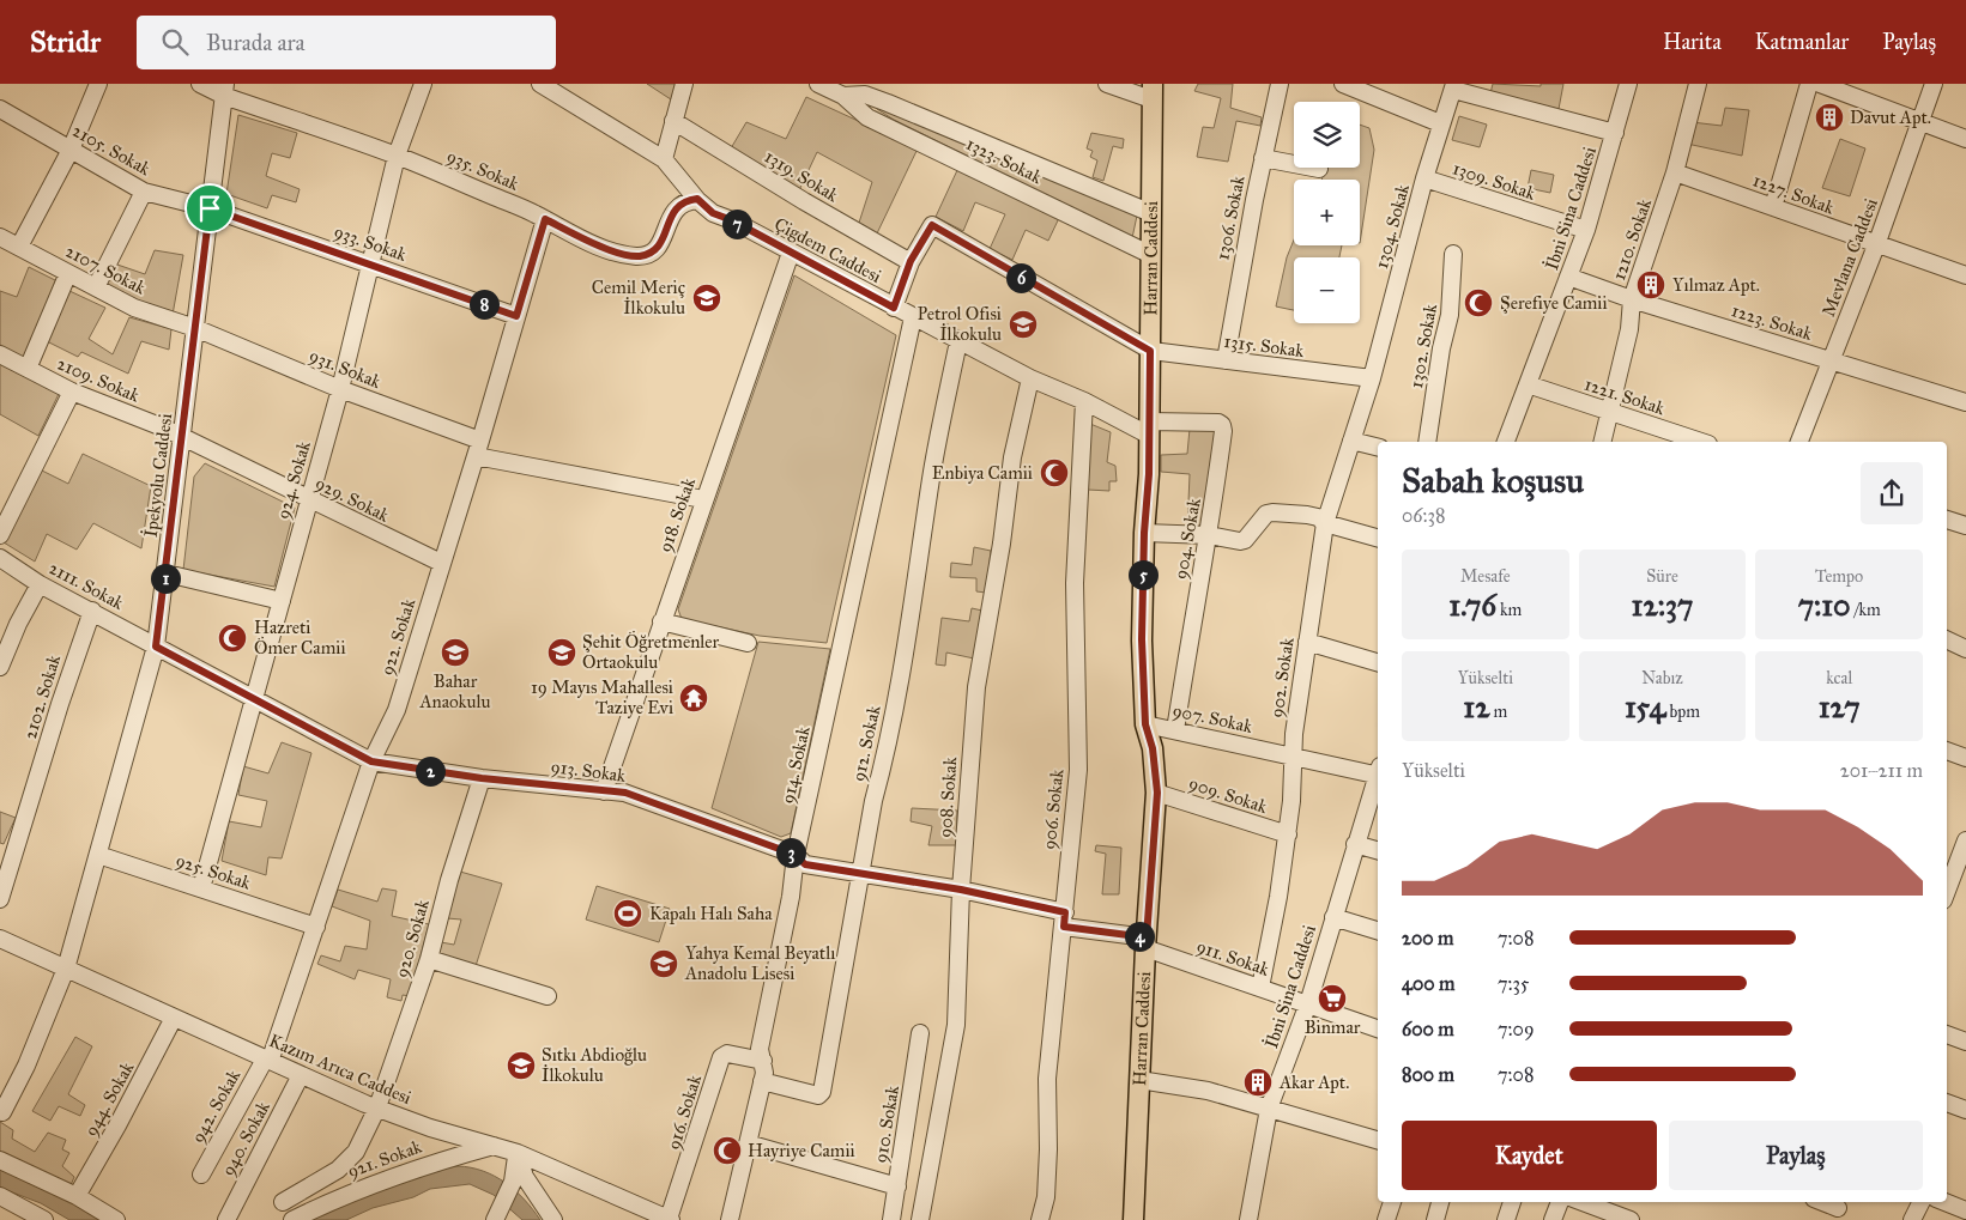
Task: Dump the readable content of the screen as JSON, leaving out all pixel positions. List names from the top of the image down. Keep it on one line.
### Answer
{"streets":{"main road":["Harran Caddesi"],"street":["2105. Sokak","1323. Sokak","935. Sokak","1319. Sokak","1309. Sokak","1227. Sokak","İbni Sina Caddesi","1306. Sokak","1304. Sokak","1210. Sokak","933. Sokak","Çigdem Caddesi","Mevlana Caddesi","2107. Sokak","1223. Sokak","1315. Sokak","1302. Sokak","931. Sokak","2109. Sokak","1221. Sokak","İpekyolu Caddesi","924. Sokak","929. Sokak","918. Sokak","904. Sokak","2111. Sokak","922. Sokak","902. Sokak","2102. Sokak","907. Sokak","912. Sokak","914. Sokak","913. Sokak","909. Sokak","908. Sokak","906. Sokak","925. Sokak","920. Sokak","911. Sokak","Kazım Arıca Caddesi","944. Sokak","942. Sokak","916. Sokak","910. Sokak","940. Sokak","921. Sokak"]},"crossings":[["2105. Sokak","933. Sokak"],["2105. Sokak","İpekyolu Caddesi"],["1323. Sokak","Harran Caddesi"],["935. Sokak","Çigdem Caddesi"],["935. Sokak","İpekyolu Caddesi"],["935. Sokak","924. Sokak"],["935. Sokak","922. Sokak"],["1309. Sokak","İbni Sina Caddesi"],["1309. Sokak","1304. Sokak"],["1227. Sokak","1210. Sokak"],["1227. Sokak","Mevlana Caddesi"],["İbni Sina Caddesi","1223. Sokak"],["İbni Sina Caddesi","1221. Sokak"],["İbni Sina Caddesi","911. Sokak"],["1306. Sokak","1315. Sokak"],["1304. Sokak","1315. Sokak"],["1304. Sokak","902. Sokak"],["1210. Sokak","1223. Sokak"],["1210. Sokak","1221. Sokak"],["933. Sokak","İpekyolu Caddesi"],["933. Sokak","924. Sokak"],["933. Sokak","922. Sokak"],["Çigdem Caddesi","Harran Caddesi"],["Çigdem Caddesi","918. Sokak"],["Çigdem Caddesi","904. Sokak"],["Çigdem Caddesi","912. Sokak"],["Çigdem Caddesi","914. Sokak"],["Çigdem Caddesi","908. Sokak"],["Çigdem Caddesi","906. Sokak"],["Harran Caddesi","1315. Sokak"],["Harran Caddesi","904. Sokak"],["Harran Caddesi","907. Sokak"],["Harran Caddesi","913. Sokak"],["Harran Caddesi","909. Sokak"],["Harran Caddesi","911. Sokak"],["Mevlana Caddesi","1223. Sokak"],["2107. Sokak","931. Sokak"],["2107. Sokak","İpekyolu Caddesi"],["1315. Sokak","902. Sokak"],["931. Sokak","İpekyolu Caddesi"],["931. Sokak","924. Sokak"],["931. Sokak","918. Sokak"],["931. Sokak","922. Sokak"],["2109. Sokak","İpekyolu Caddesi"],["2109. Sokak","929. Sokak"],["İpekyolu Caddesi","929. Sokak"],["İpekyolu Caddesi","2111. Sokak"],["İpekyolu Caddesi","913. Sokak"],["İpekyolu Caddesi","925. Sokak"],["İpekyolu Caddesi","Kazım Arıca Caddesi"],["924. Sokak","929. Sokak"],["924. Sokak","913. Sokak"],["924. Sokak","925. Sokak"],["929. Sokak","922. Sokak"],["918. Sokak","913. Sokak"],["904. Sokak","907. Sokak"],["2111. Sokak","2102. Sokak"],["2111. Sokak","913. Sokak"],["922. Sokak","913. Sokak"],["922. Sokak","925. Sokak"],["922. Sokak","Kazım Arıca Caddesi"],["922. Sokak","942. Sokak"],["902. Sokak","907. Sokak"],["902. Sokak","909. Sokak"],["902. Sokak","911. Sokak"],["912. Sokak","914. Sokak"],["912. Sokak","913. Sokak"],["914. Sokak","913. Sokak"],["914. Sokak","916. Sokak"],["913. Sokak","908. Sokak"],["913. Sokak","906. Sokak"],["913. Sokak","920. Sokak"],["913. Sokak","911. Sokak"],["920. Sokak","Kazım Arıca Caddesi"],["Kazım Arıca Caddesi","944. Sokak"],["Kazım Arıca Caddesi","942. Sokak"],["Kazım Arıca Caddesi","916. Sokak"],["Kazım Arıca Caddesi","940. Sokak"],["Kazım Arıca Caddesi","921. Sokak"]],"places":{"building":["Davut Apt.","Yılmaz Apt.","Akar Apt."],"school or university":["Cemil Meriç İlkokulu","Petrol Ofisi İlkokulu","Bahar Anaokulu","Şehit Öğretmenler Ortaokulu","Yahya Kemal Beyatlı Anadolu Lisesi","Sıtkı Abdioğlu İlkokulu"],"mosque":["Şerefiye Camii","Enbiya Camii","Hazreti Ömer Camii","Hayriye Camii"],"temple":["19 Mayıs Mahallesi Taziye Evi"],"sports":["Kapalı Halı Saha"],"supermarket":["Binmar"]},"page":{"header":"Stridr","search":"Burada ara","nav":["Harita","Katmanlar","Paylaş"],"map_buttons":["+","−"],"pins":["7","6","8","5","1","2","3","4"],"heading":["Sabah koşusu","06:38"],"stats":[["Mesafe","1.76 km"],["Süre","12:37"],["Tempo","7:10 /km"],["Yükselti","12 m"],["Nabız","154 bpm"],["kcal","127"]],"chart":["Yükselti","201–211 m"],"list":[{"name":"200 m","note":"7:08"},{"name":"400 m","note":"7:35"},{"name":"600 m","note":"7:09"},{"name":"800 m","note":"7:08"}],"buttons":["Kaydet","Paylaş"]}}
